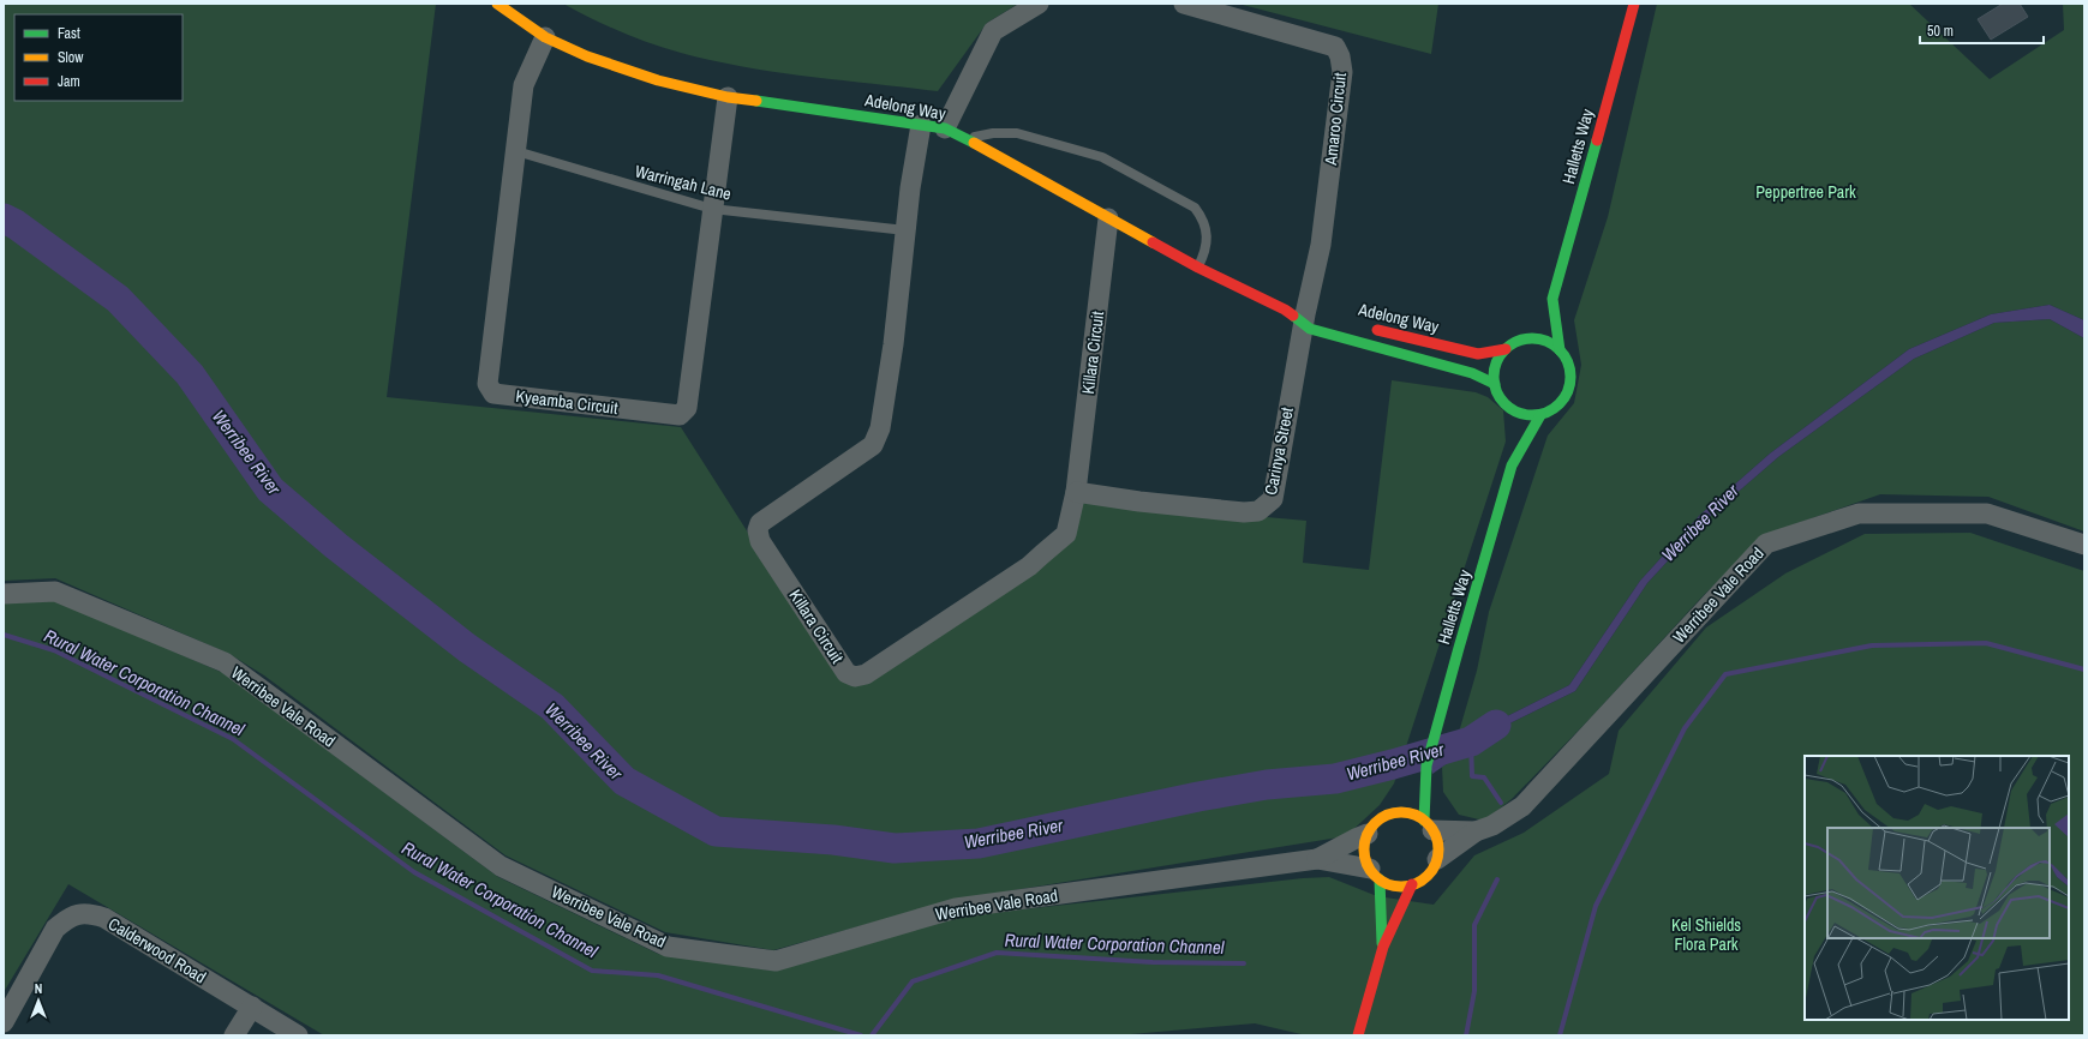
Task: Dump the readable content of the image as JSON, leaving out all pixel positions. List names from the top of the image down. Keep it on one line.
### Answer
{"streets":{"street":["Adelong Way","Amaroo Circuit","Halletts Way","Killara Circuit","Kyeamba Circuit","Carinya Street","Werribee Vale Road","Calderwood Road"],"lane":["Warringah Lane"]},"crossings":[["Adelong Way","Amaroo Circuit"],["Adelong Way","Halletts Way"],["Adelong Way","Killara Circuit"],["Adelong Way","Kyeamba Circuit"],["Adelong Way","Carinya Street"],["Amaroo Circuit","Carinya Street"],["Halletts Way","Werribee Vale Road"],["Warringah Lane","Killara Circuit"],["Warringah Lane","Kyeamba Circuit"],["Killara Circuit","Carinya Street"]],"water":["Werribee River","Rural Water Corporation Channel"],"parks":["Peppertree Park","Kel Shields Flora Park"],"legend":["Fast","Slow","Jam"],"scale_bar":"50 m","north":"top"}
